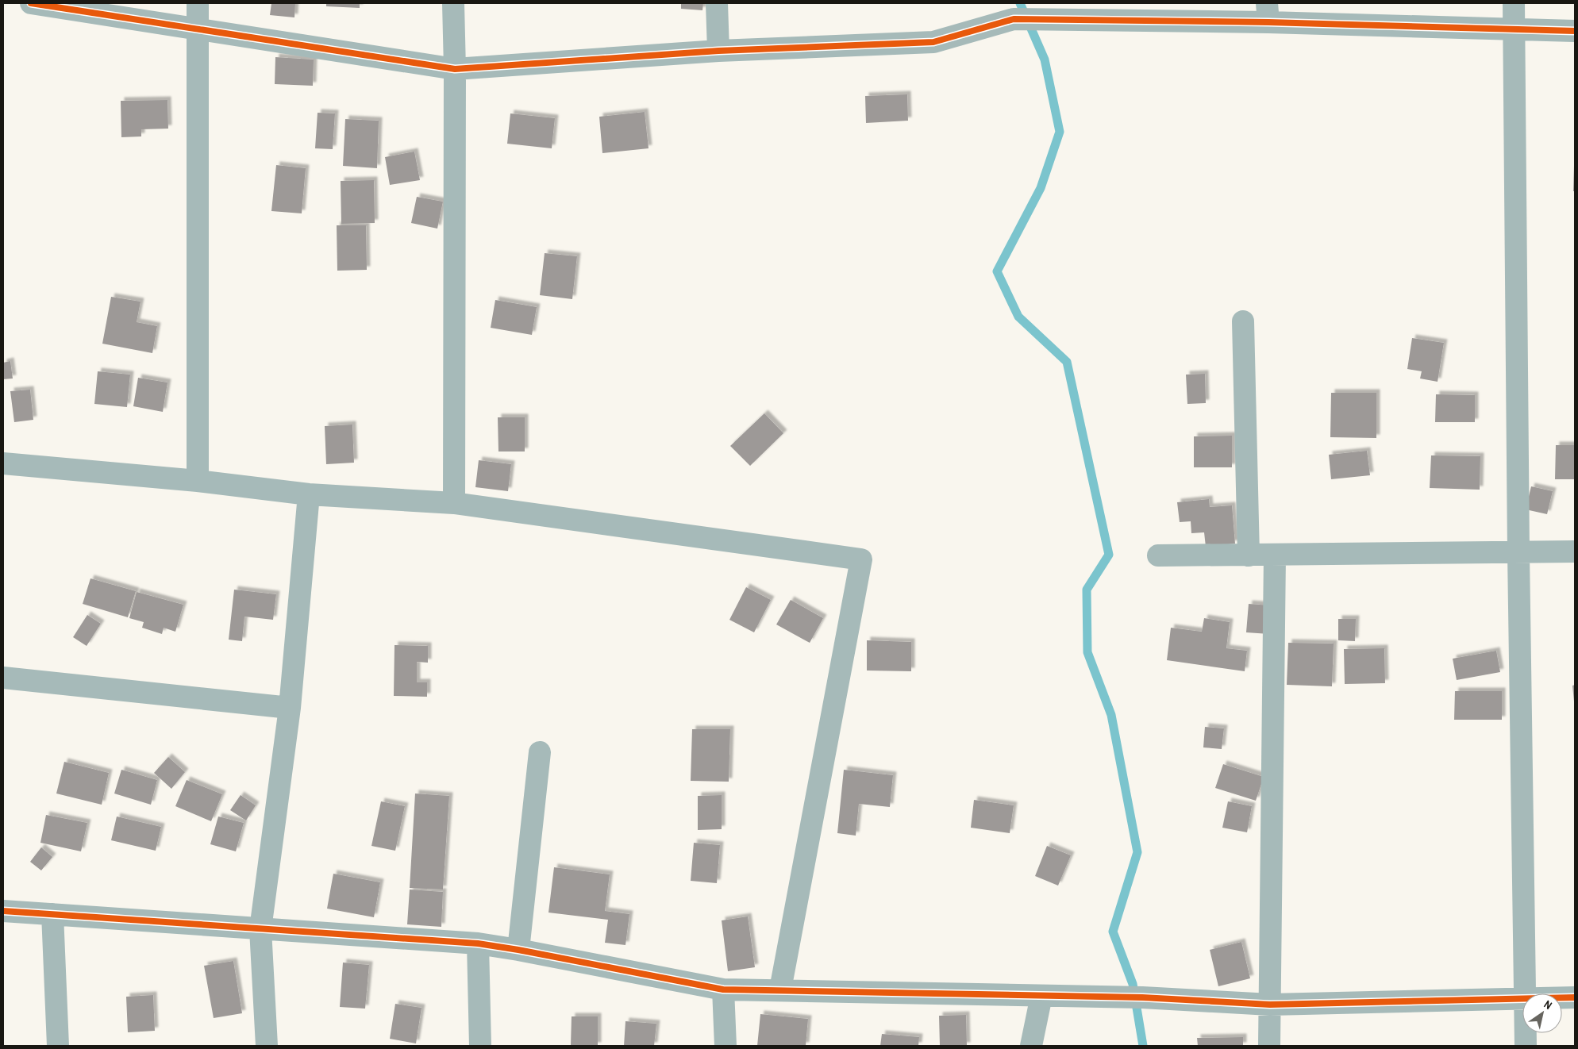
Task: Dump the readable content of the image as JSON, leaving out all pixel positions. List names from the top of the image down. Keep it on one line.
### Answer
{"north":"top right"}
